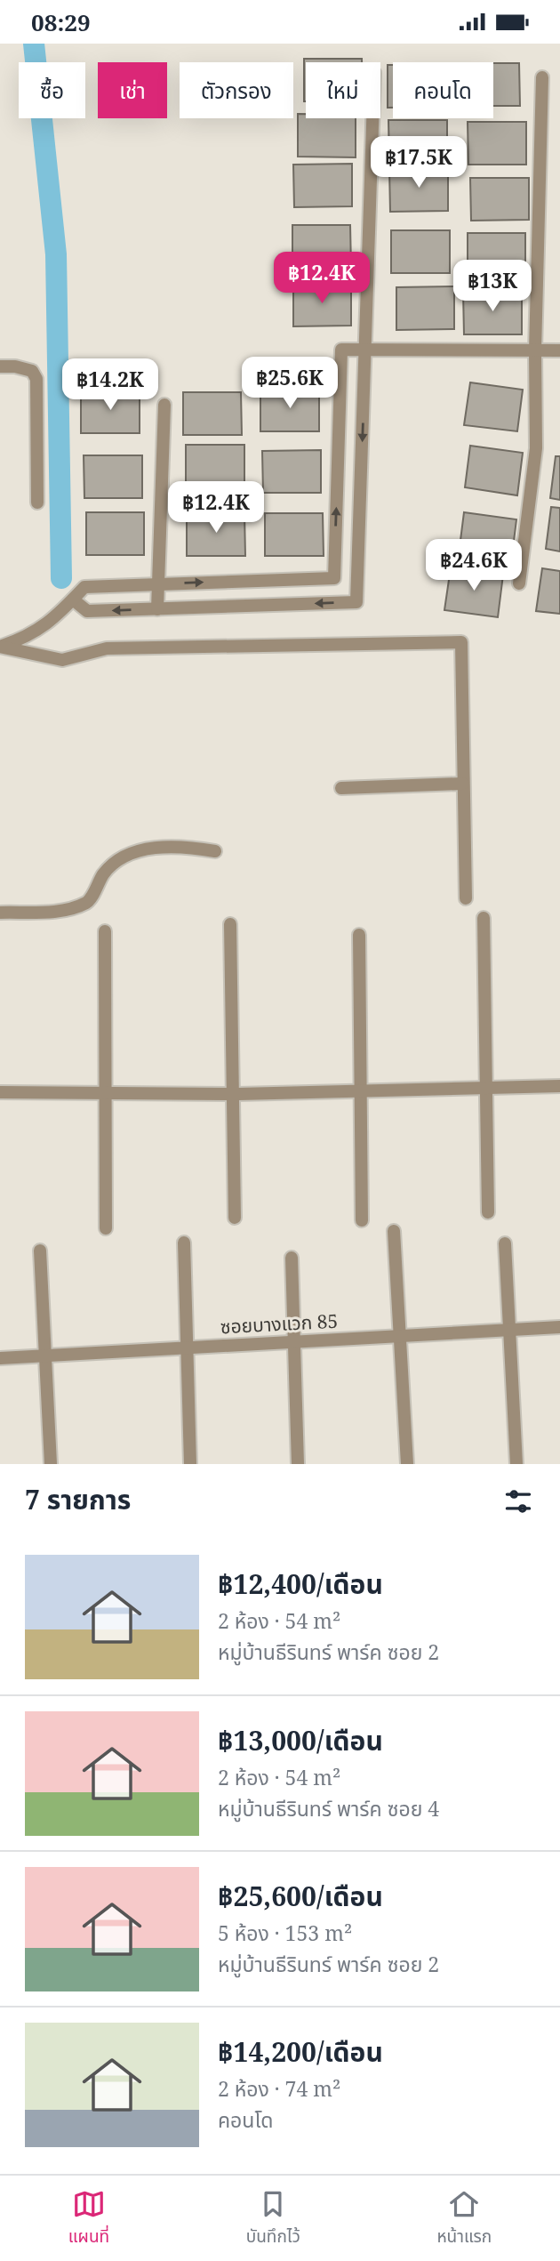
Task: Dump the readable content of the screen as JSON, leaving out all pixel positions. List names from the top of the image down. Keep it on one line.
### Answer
{"streets":{"street":["ซอยบางแวก 85"]},"page":{"status":"08:29","chip":["ซื้อ","เช่า","ตัวกรอง","ใหม่","คอนโด"],"price":["฿17.5K","฿12.4K","฿13K","฿25.6K","฿14.2K","฿12.4K","฿24.6K"],"heading":"7 รายการ","list":[{"name":"฿12,400/เดือน","note":"2 ห้อง · 54 m² · หมู่บ้านธีรินทร์ พาร์ค ซอย 2"},{"name":"฿13,000/เดือน","note":"2 ห้อง · 54 m² · หมู่บ้านธีรินทร์ พาร์ค ซอย 4"},{"name":"฿25,600/เดือน","note":"5 ห้อง · 153 m² · หมู่บ้านธีรินทร์ พาร์ค ซอย 2"},{"name":"฿14,200/เดือน","note":"2 ห้อง · 74 m² · คอนโด"}],"tabs":["แผนที่","บันทึกไว้","หน้าแรก"]}}
